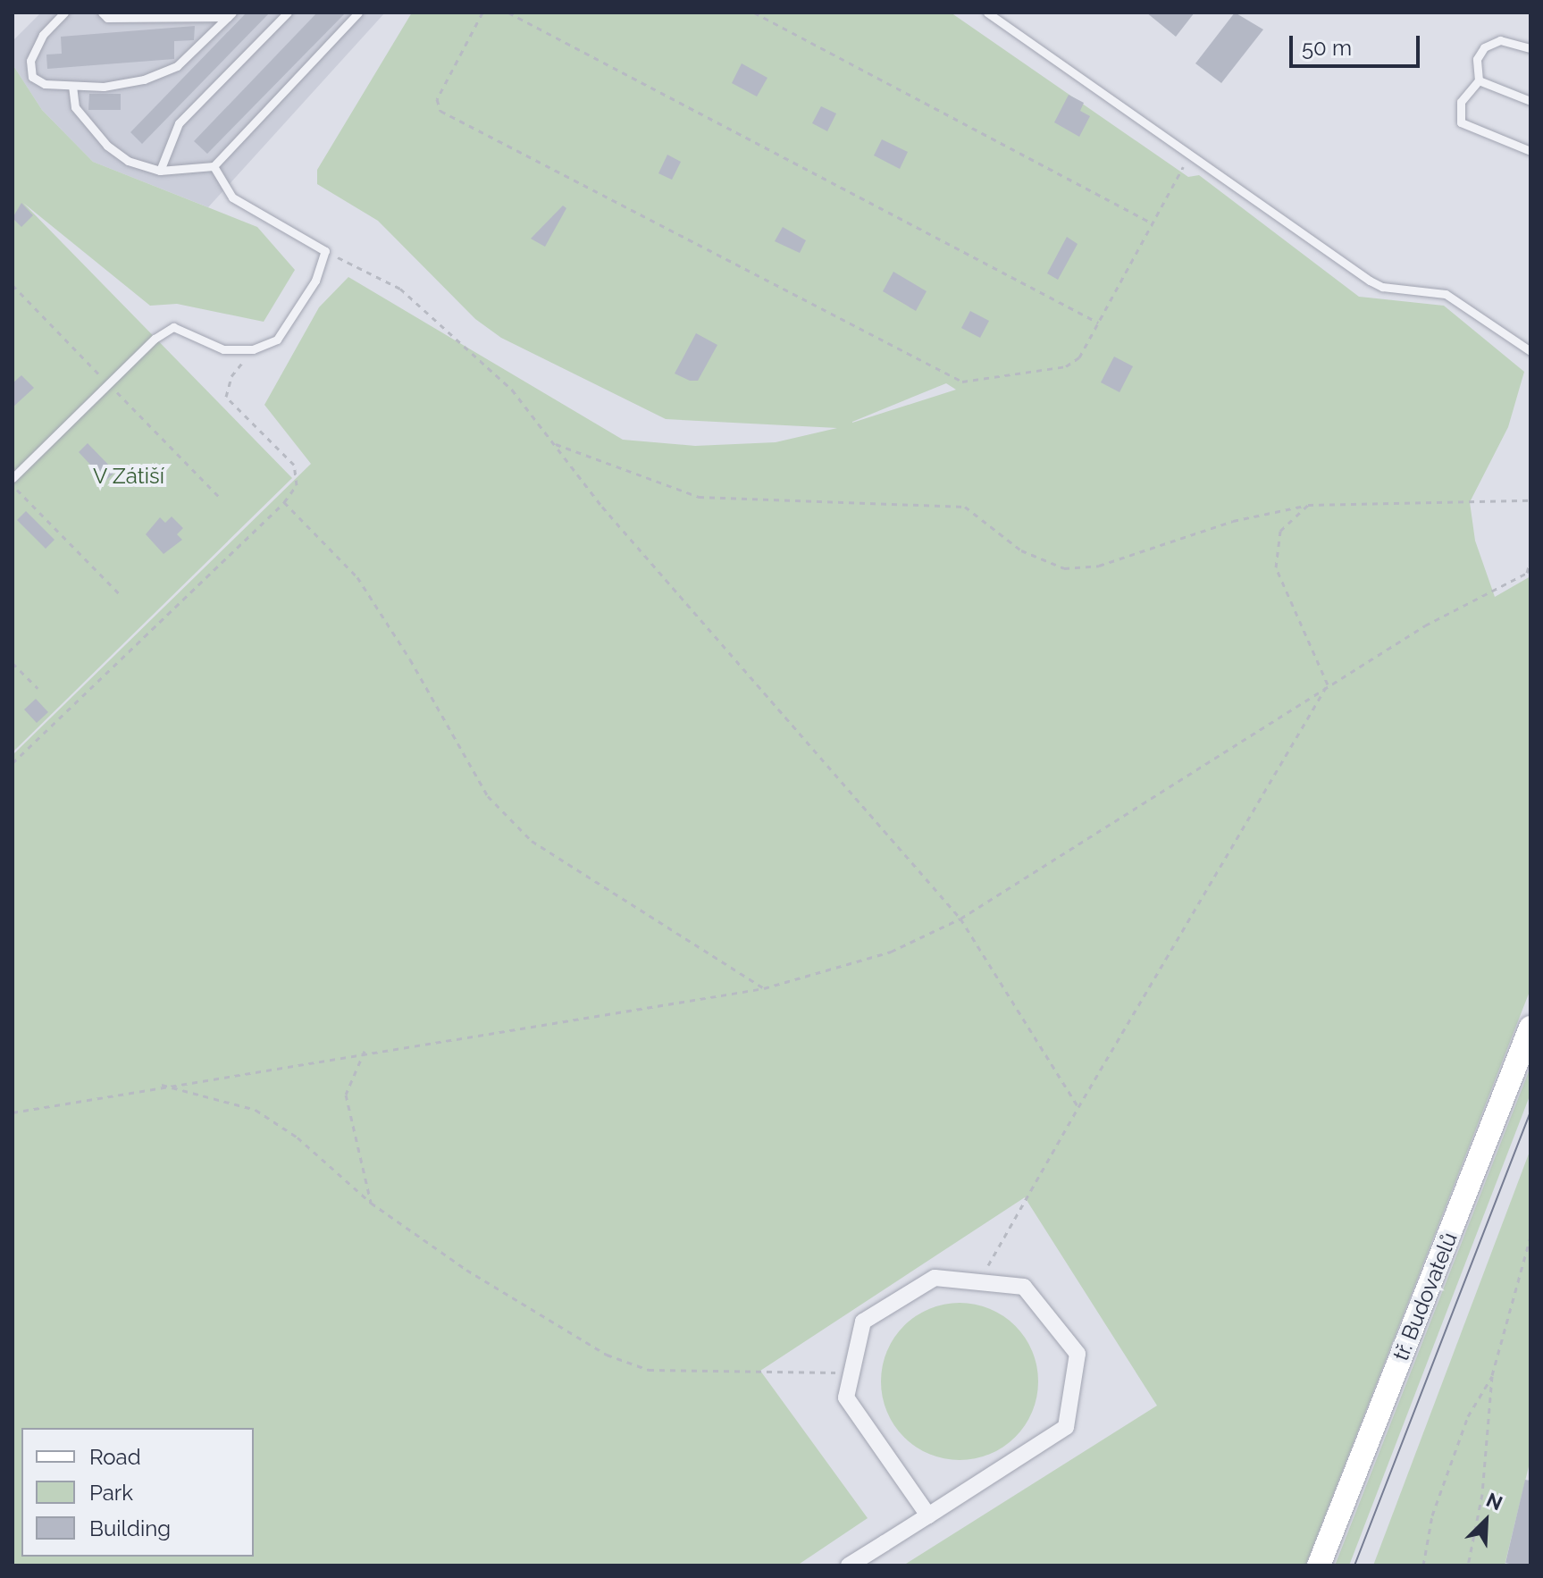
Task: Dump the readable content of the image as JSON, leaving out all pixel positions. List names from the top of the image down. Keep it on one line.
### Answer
{"streets":{"street":["tř. Budovatelů"]},"parks":["V Zátiší"],"legend":["Road","Park","Building"],"scale_bar":"50 m","north":"top right"}
